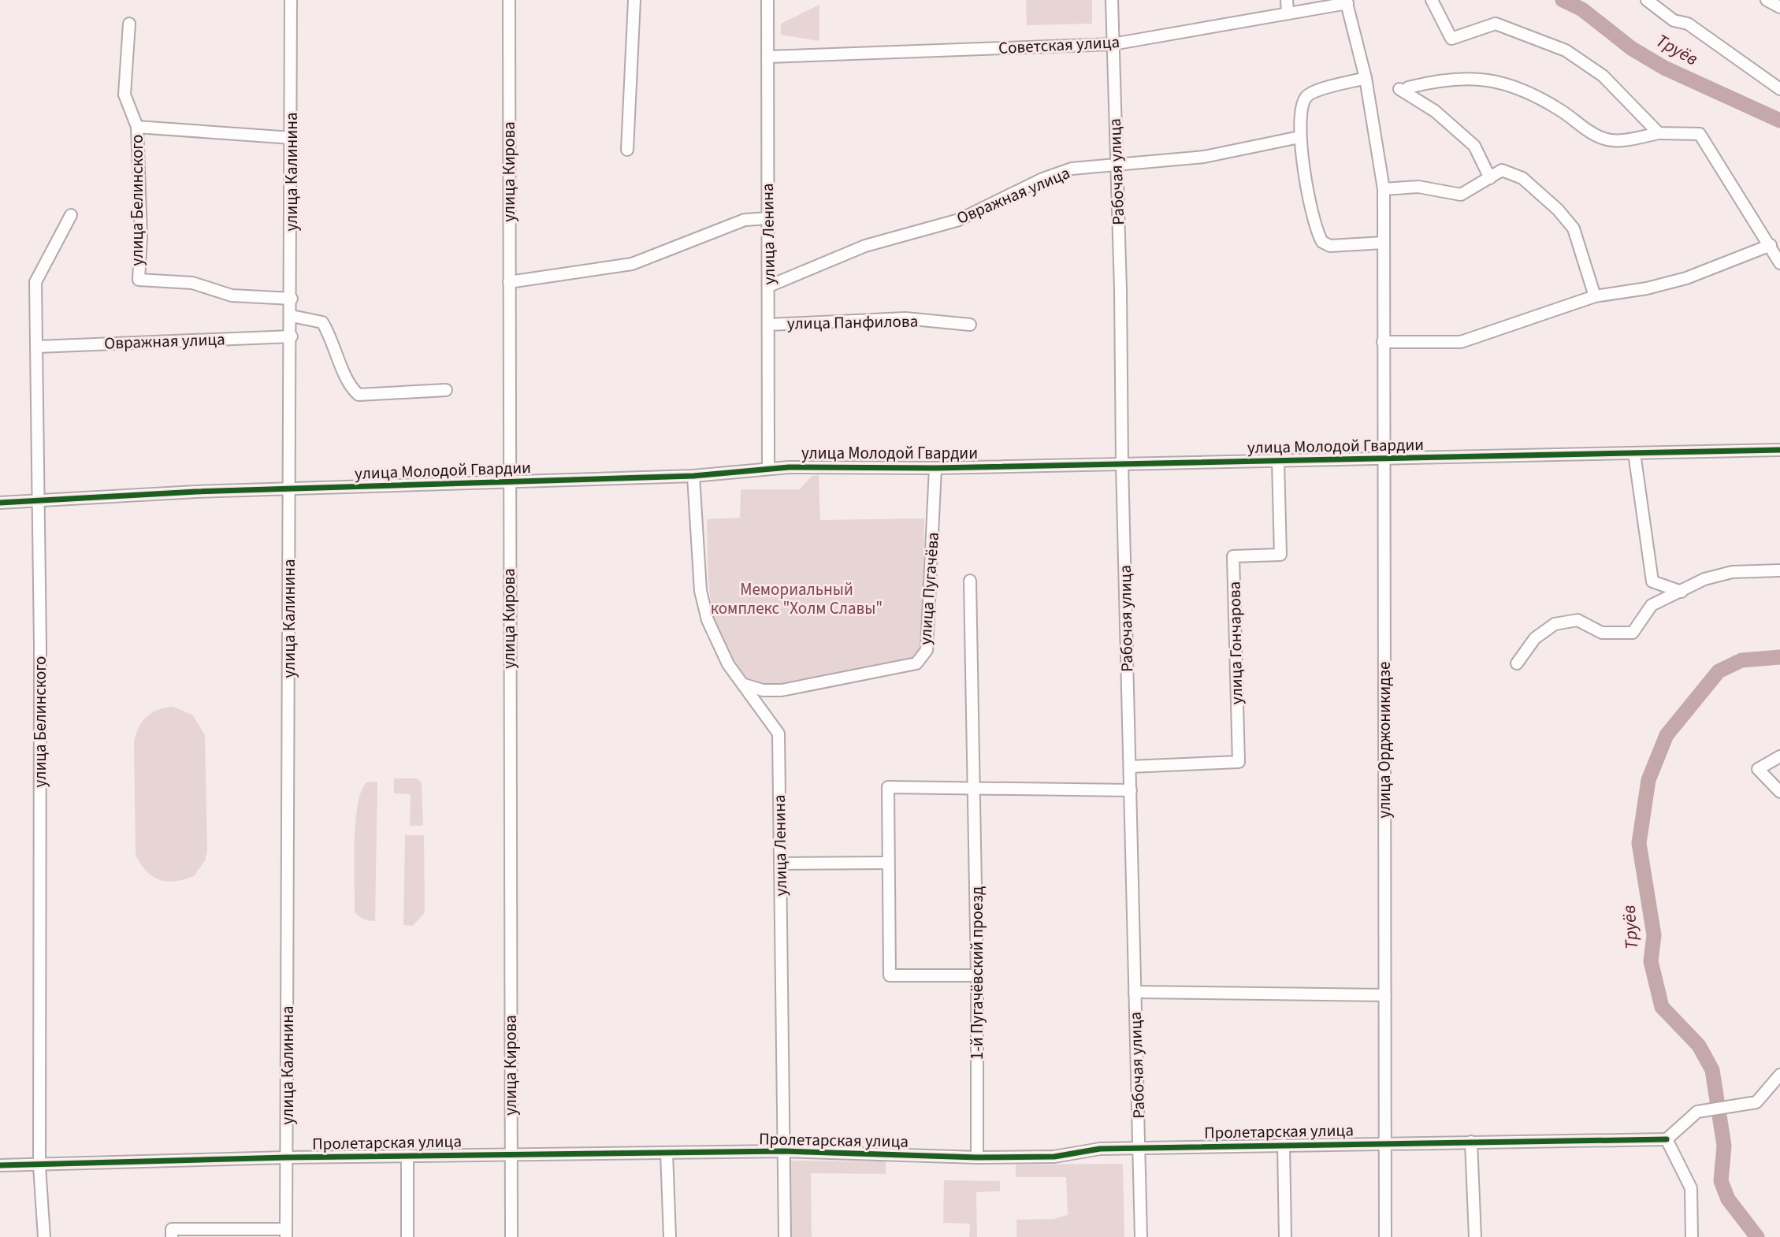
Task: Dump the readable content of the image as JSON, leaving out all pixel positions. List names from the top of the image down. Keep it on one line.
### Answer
{"streets":{"street":["Советская улица","улица Калинина","улица Кирова","Рабочая улица","Овражная улица","улица Белинского","улица Ленина","улица Панфилова","улица Молодой Гвардии","улица Пугачёва","улица Гончарова","улица Орджоникидзе","1-й Пугачёвский проезд","Пролетарская улица"]},"crossings":[["Советская улица","Рабочая улица"],["Советская улица","улица Ленина"],["Советская улица","улица Орджоникидзе"],["улица Калинина","Овражная улица"],["улица Калинина","улица Белинского"],["улица Калинина","улица Молодой Гвардии"],["улица Калинина","Пролетарская улица"],["улица Кирова","улица Молодой Гвардии"],["улица Кирова","Пролетарская улица"],["Рабочая улица","Овражная улица"],["Рабочая улица","улица Молодой Гвардии"],["Рабочая улица","улица Гончарова"],["Рабочая улица","Пролетарская улица"],["Овражная улица","улица Белинского"],["Овражная улица","улица Ленина"],["улица Белинского","улица Молодой Гвардии"],["улица Белинского","Пролетарская улица"],["улица Ленина","улица Панфилова"],["улица Ленина","улица Молодой Гвардии"],["улица Ленина","улица Пугачёва"],["улица Ленина","Пролетарская улица"],["улица Молодой Гвардии","улица Пугачёва"],["улица Молодой Гвардии","улица Гончарова"],["улица Молодой Гвардии","улица Орджоникидзе"],["улица Орджоникидзе","Пролетарская улица"],["1-й Пугачёвский проезд","Пролетарская улица"]],"water":["Труёв"],"parks":["Мемориальный комплекс \"Холм Славы\""]}
